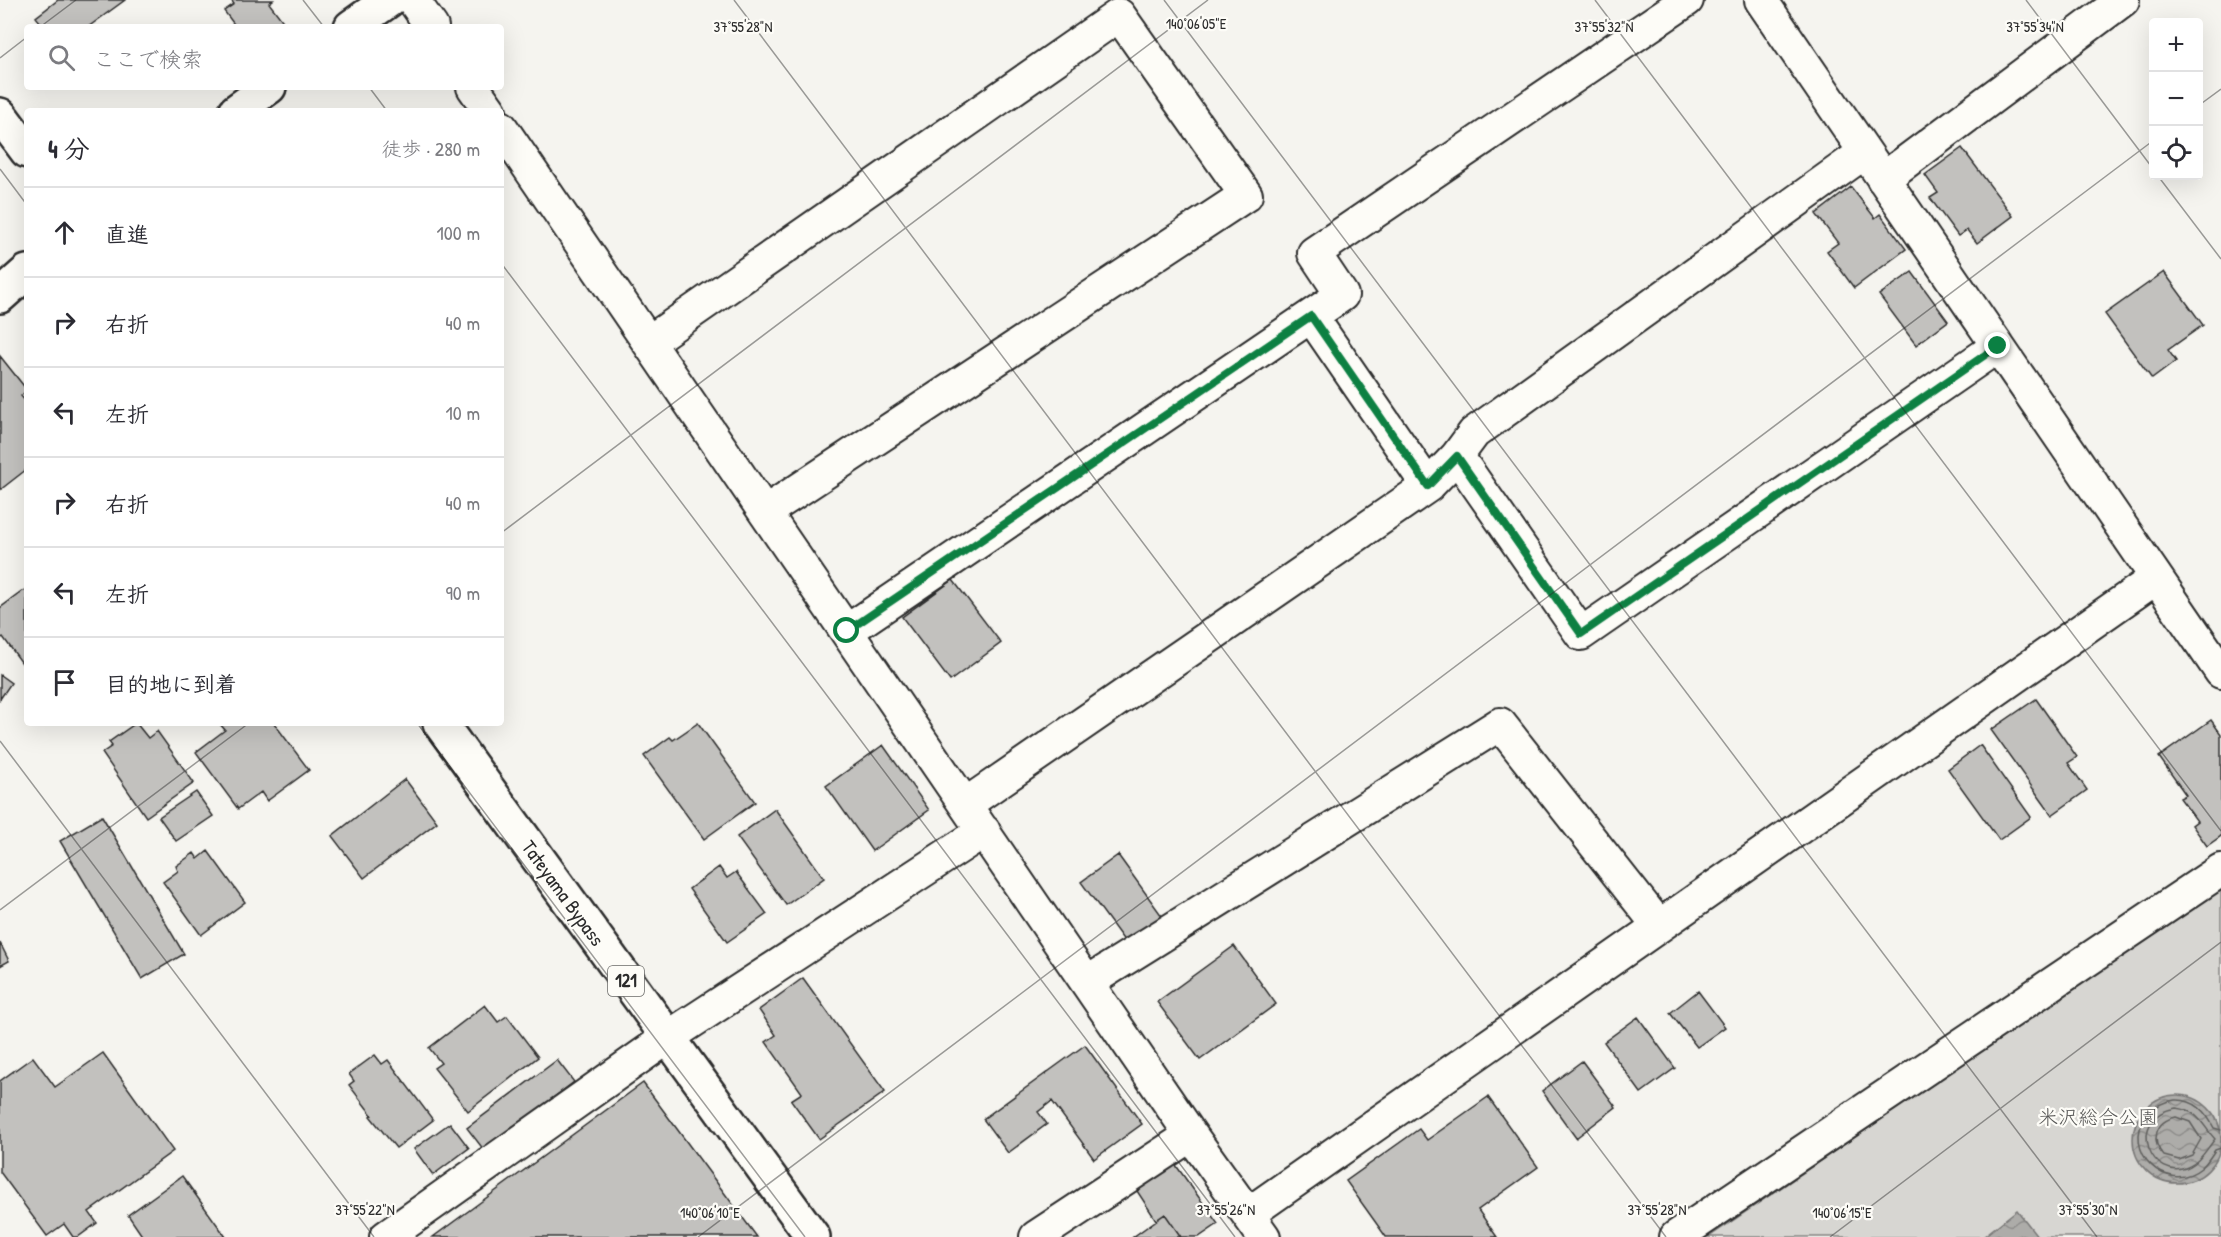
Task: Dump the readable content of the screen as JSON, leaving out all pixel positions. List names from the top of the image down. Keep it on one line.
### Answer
{"streets":{"main road":["Tateyama Bypass","121"]},"parks":["米沢総合公園"],"page":{"map_buttons":["+","−"],"search":"ここで検索","heading":["4 分","徒歩 · 280 m"],"list":[["直進","100 m"],["右折","40 m"],["左折","10 m"],["右折","40 m"],["左折","90 m"],"目的地に到着"]},"coordinates":["140°06'05\"E","37°55'28\"N","37°55'32\"N","37°55'34\"N","37°55'22\"N","37°55'26\"N","37°55'30\"N","140°06'10\"E","140°06'15\"E"]}
